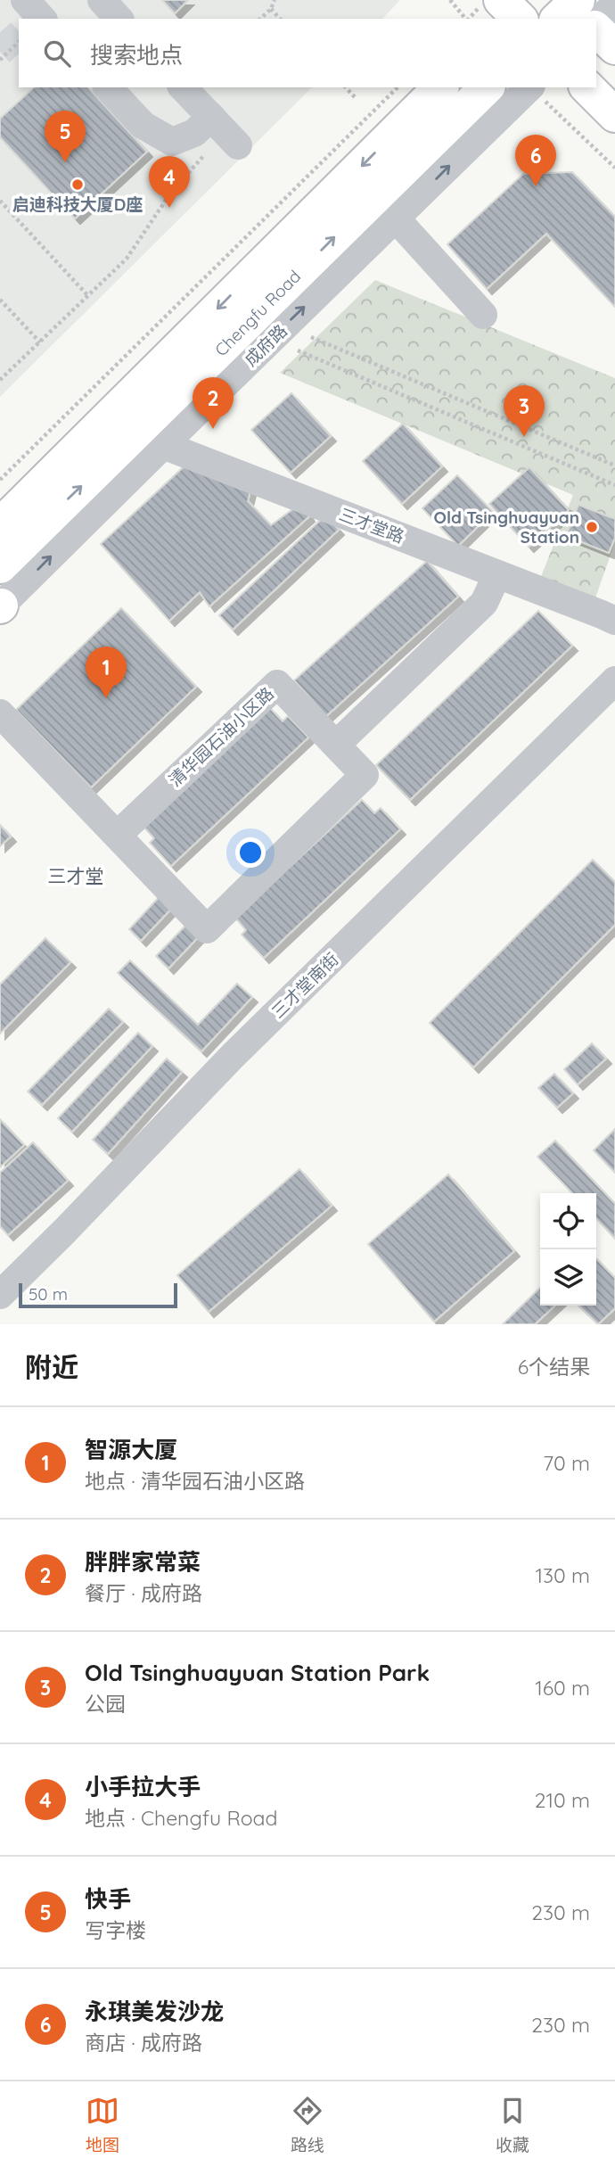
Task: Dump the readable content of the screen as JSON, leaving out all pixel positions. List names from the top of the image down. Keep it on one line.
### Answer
{"streets":{"main road":["Chengfu Road"],"street":["成府路","三才堂路","清华园石油小区路","三才堂南街"]},"crossings":[["成府路","三才堂路"]],"one_way":["成府路"],"districts":["三才堂"],"places":["启迪科技大厦D座","Old Tsinghuayuan Station"],"scale_bar":"50 m","page":{"search":"搜索地点","pins":["5","6","4","2","3","1"],"scale":"50 m","heading":["附近","6个结果"],"list":[{"mark":"1","name":"智源大厦","note":"地点 · 清华园石油小区路","value":"70 m"},{"mark":"2","name":"胖胖家常菜","note":"餐厅 · 成府路","value":"130 m"},{"mark":"3","name":"Old Tsinghuayuan Station Park","note":"公园","value":"160 m"},{"mark":"4","name":"小手拉大手","note":"地点 · Chengfu Road","value":"210 m"},{"mark":"5","name":"快手","note":"写字楼","value":"230 m"},{"mark":"6","name":"永琪美发沙龙","note":"商店 · 成府路","value":"230 m"}],"nav":["地图","路线","收藏"]}}
